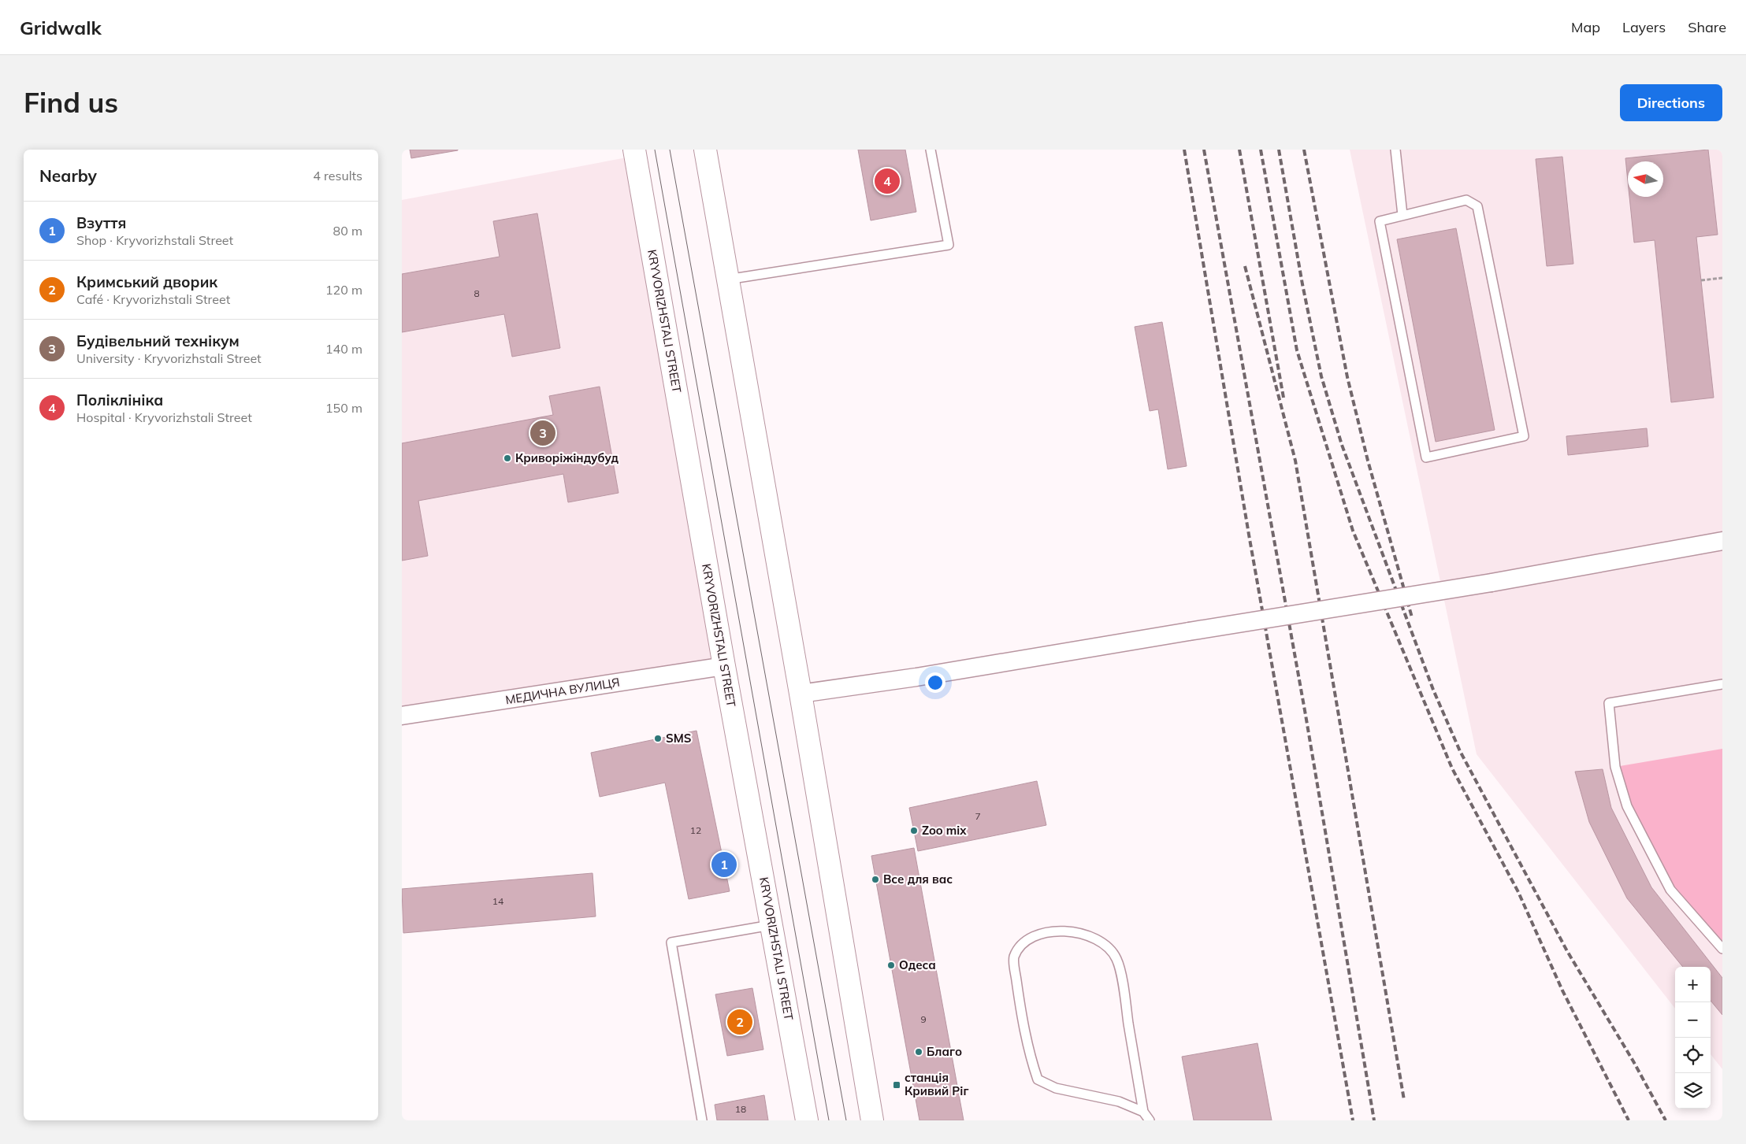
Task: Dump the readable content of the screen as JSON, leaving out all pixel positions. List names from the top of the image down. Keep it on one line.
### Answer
{"streets":{"main road":["KRYVORIZHSTALI STREET"],"street":["МЕДИЧНА ВУЛИЦЯ"]},"crossings":[["KRYVORIZHSTALI STREET","МЕДИЧНА ВУЛИЦЯ"]],"places":{"other":["Криворіжіндубуд","SMS","Zoo mix","Все для вас","Одеса","Благо"],"transit":["станція Кривий Ріг"]},"house_numbers":["8","7","12","14","9","18"],"north":"left","page":{"header":"Gridwalk","nav":["Map","Layers","Share"],"buttons":"Directions","title":"Find us","heading":["Nearby","4 results"],"pins":["4","3","1","2"],"list":[{"mark":"1","name":"Взуття","note":"Shop · Kryvorizhstali Street","value":"80 m"},{"mark":"2","name":"Кримський дворик","note":"Café · Kryvorizhstali Street","value":"120 m"},{"mark":"3","name":"Будівельний технікум","note":"University · Kryvorizhstali Street","value":"140 m"},{"mark":"4","name":"Поліклініка","note":"Hospital · Kryvorizhstali Street","value":"150 m"}],"map_buttons":["+","−"]}}
